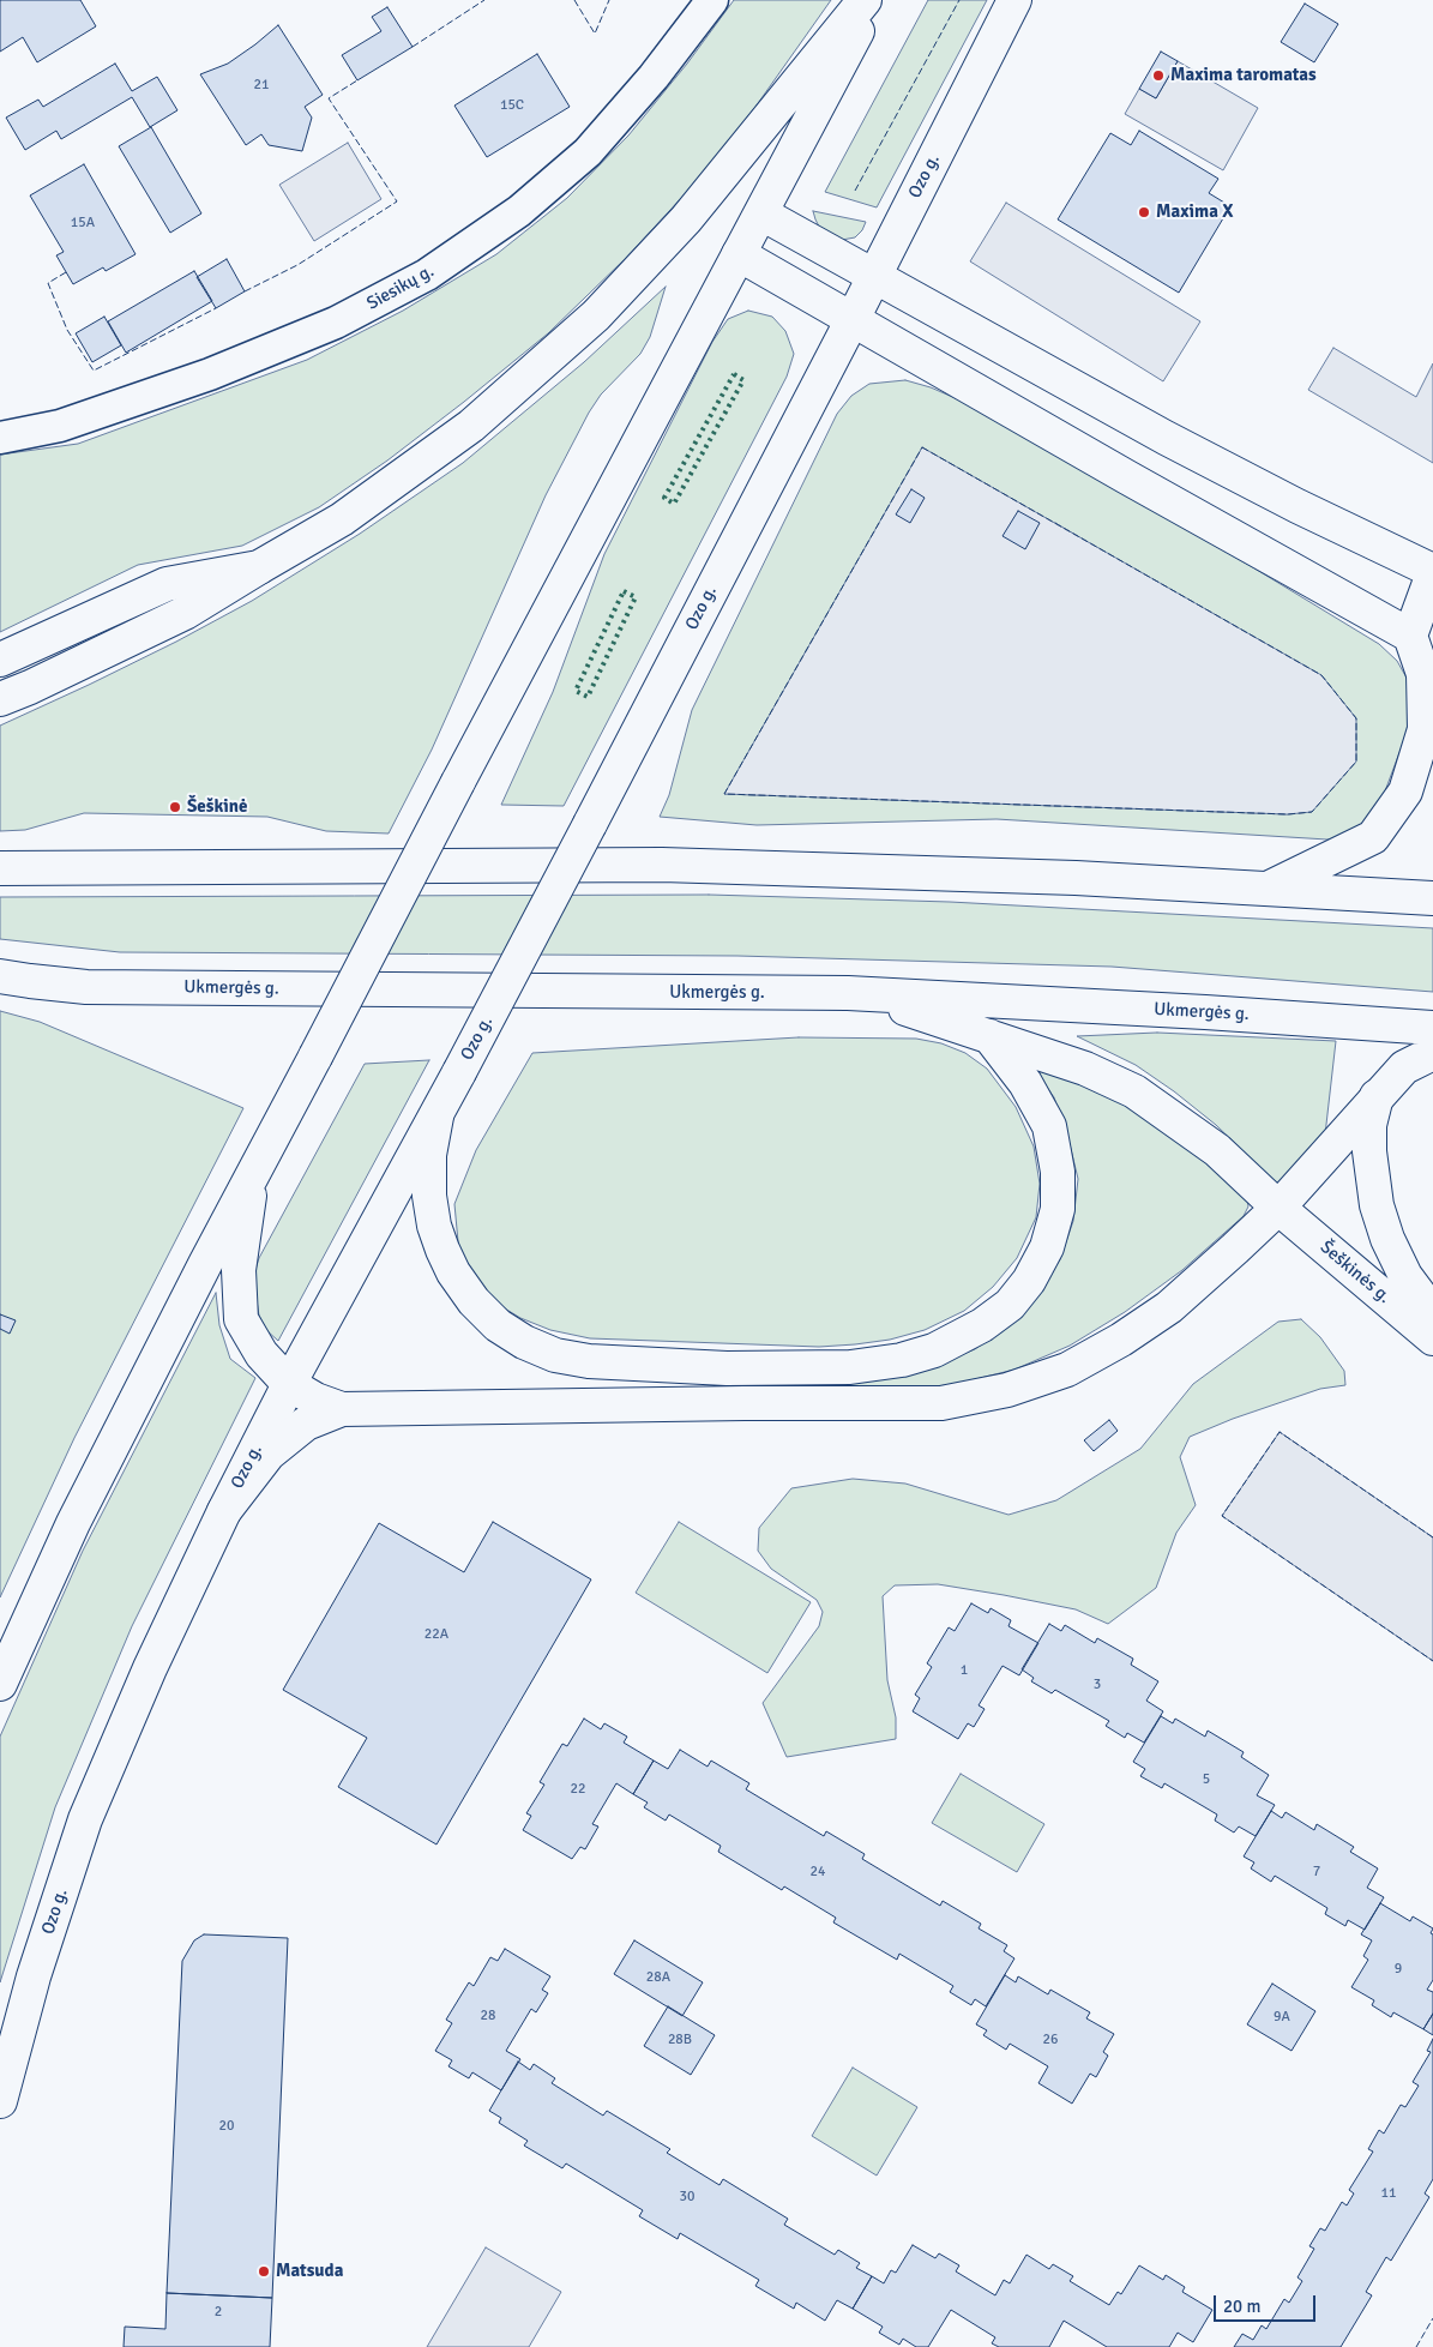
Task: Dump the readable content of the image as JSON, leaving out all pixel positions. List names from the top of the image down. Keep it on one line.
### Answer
{"streets":{"main road":["Ozo g.","Ukmergės g.","Šeškinės g."],"street":["Siesikų g."]},"crossings":[["Ukmergės g.","Šeškinės g."]],"places":["Maxima taromatas","Maxima X","Šeškinė","Matsuda"],"house_numbers":["21","15C","15A","22A","1","3","5","22","24","7","9","28A","28","9A","28B","26","20","11","30","2"],"scale_bar":"20 m"}
